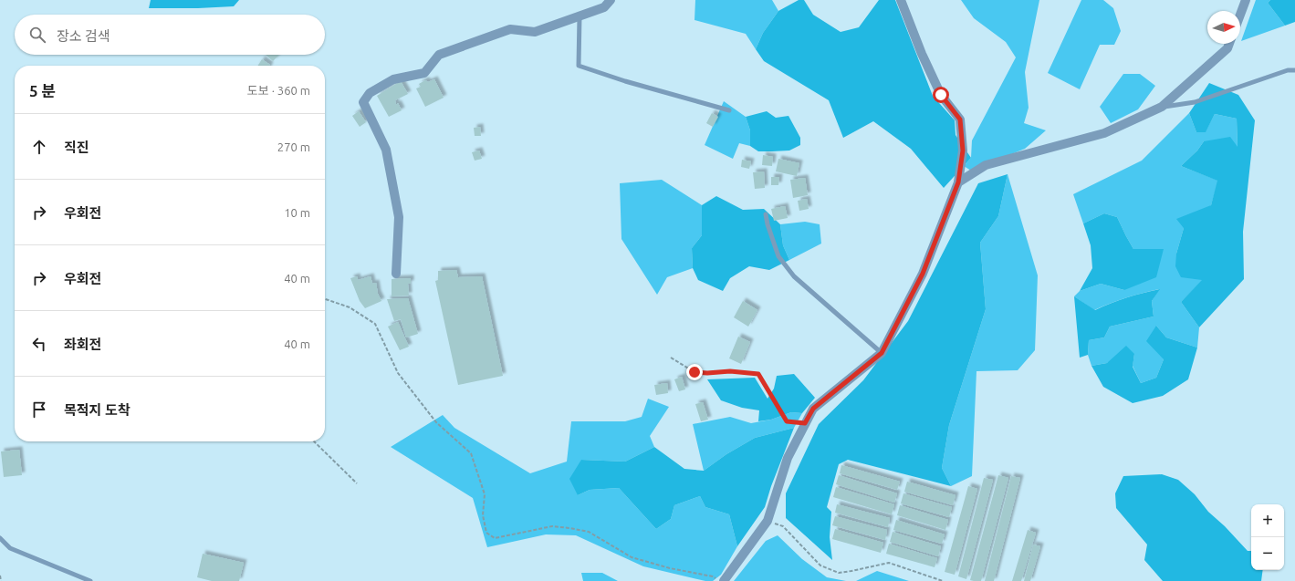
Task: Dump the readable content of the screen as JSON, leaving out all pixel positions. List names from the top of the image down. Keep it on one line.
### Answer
{"north":"right","page":{"search":"장소 검색","heading":["5 분","도보 · 360 m"],"list":[["직진","270 m"],["우회전","10 m"],["우회전","40 m"],["좌회전","40 m"],"목적지 도착"],"map_buttons":["+","−"]}}
